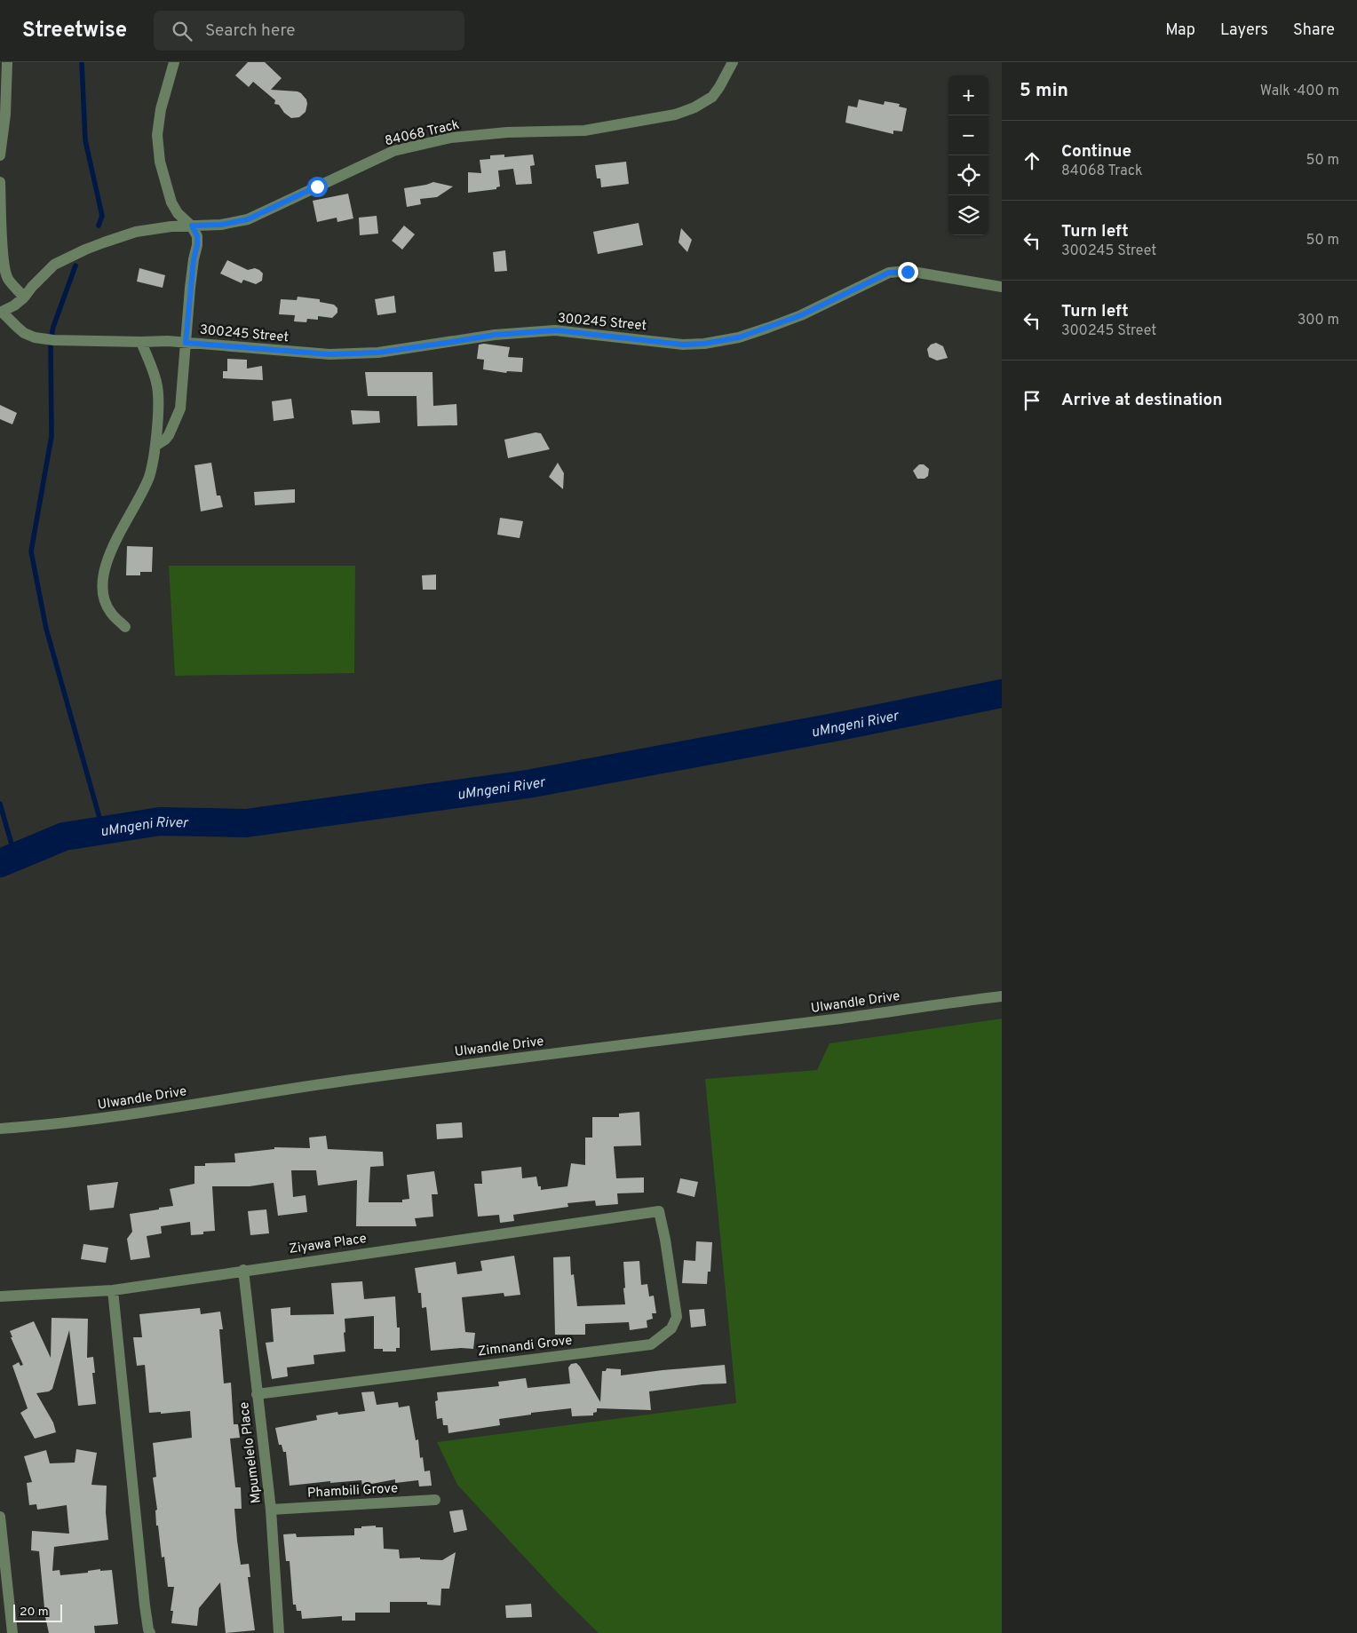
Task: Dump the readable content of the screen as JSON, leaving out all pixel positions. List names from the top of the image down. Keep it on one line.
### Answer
{"streets":{"street":["84068 Track","300245 Street","Ulwandle Drive","Ziyawa Place","Zimnandi Grove","Mpumelelo Place","Phambili Grove"]},"crossings":[["84068 Track","300245 Street"],["Ziyawa Place","Zimnandi Grove"],["Ziyawa Place","Mpumelelo Place"],["Zimnandi Grove","Mpumelelo Place"],["Mpumelelo Place","Phambili Grove"]],"water":["uMngeni River"],"scale_bar":"20 m","page":{"header":"Streetwise","search":"Search here","nav":["Map","Layers","Share"],"heading":["5 min","Walk · 400 m"],"map_buttons":["+","−"],"list":[["Continue","84068 Track","50 m"],["Turn left","300245 Street","50 m"],["Turn left","300245 Street","300 m"],"Arrive at destination"],"scale":"20 m"}}
